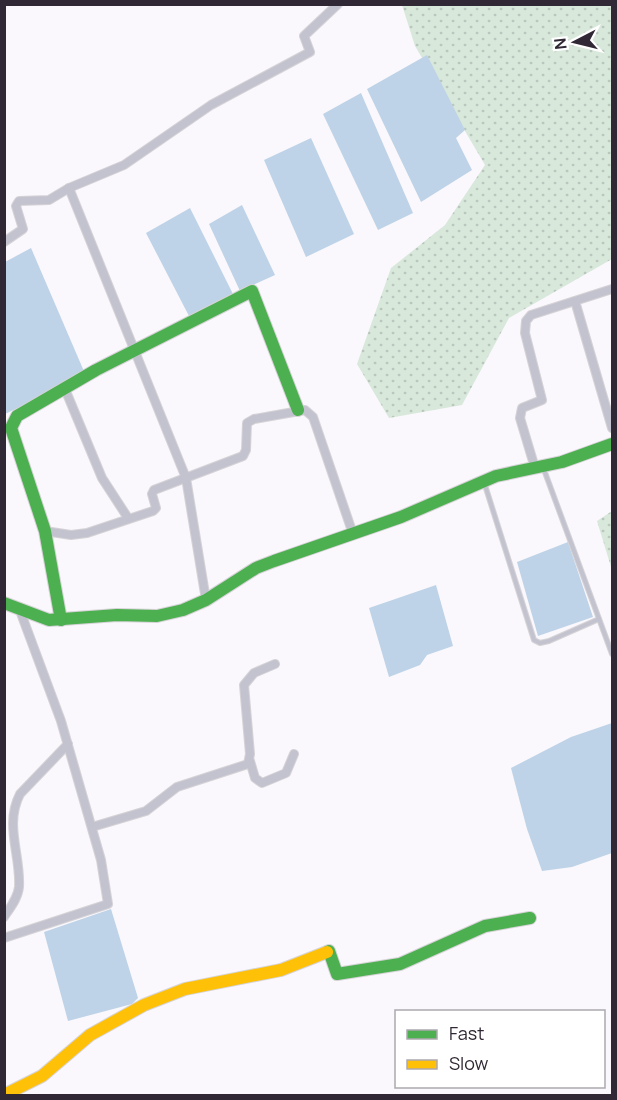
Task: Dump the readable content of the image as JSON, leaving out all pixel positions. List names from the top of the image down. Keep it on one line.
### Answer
{"legend":["Fast","Slow"],"north":"left"}
